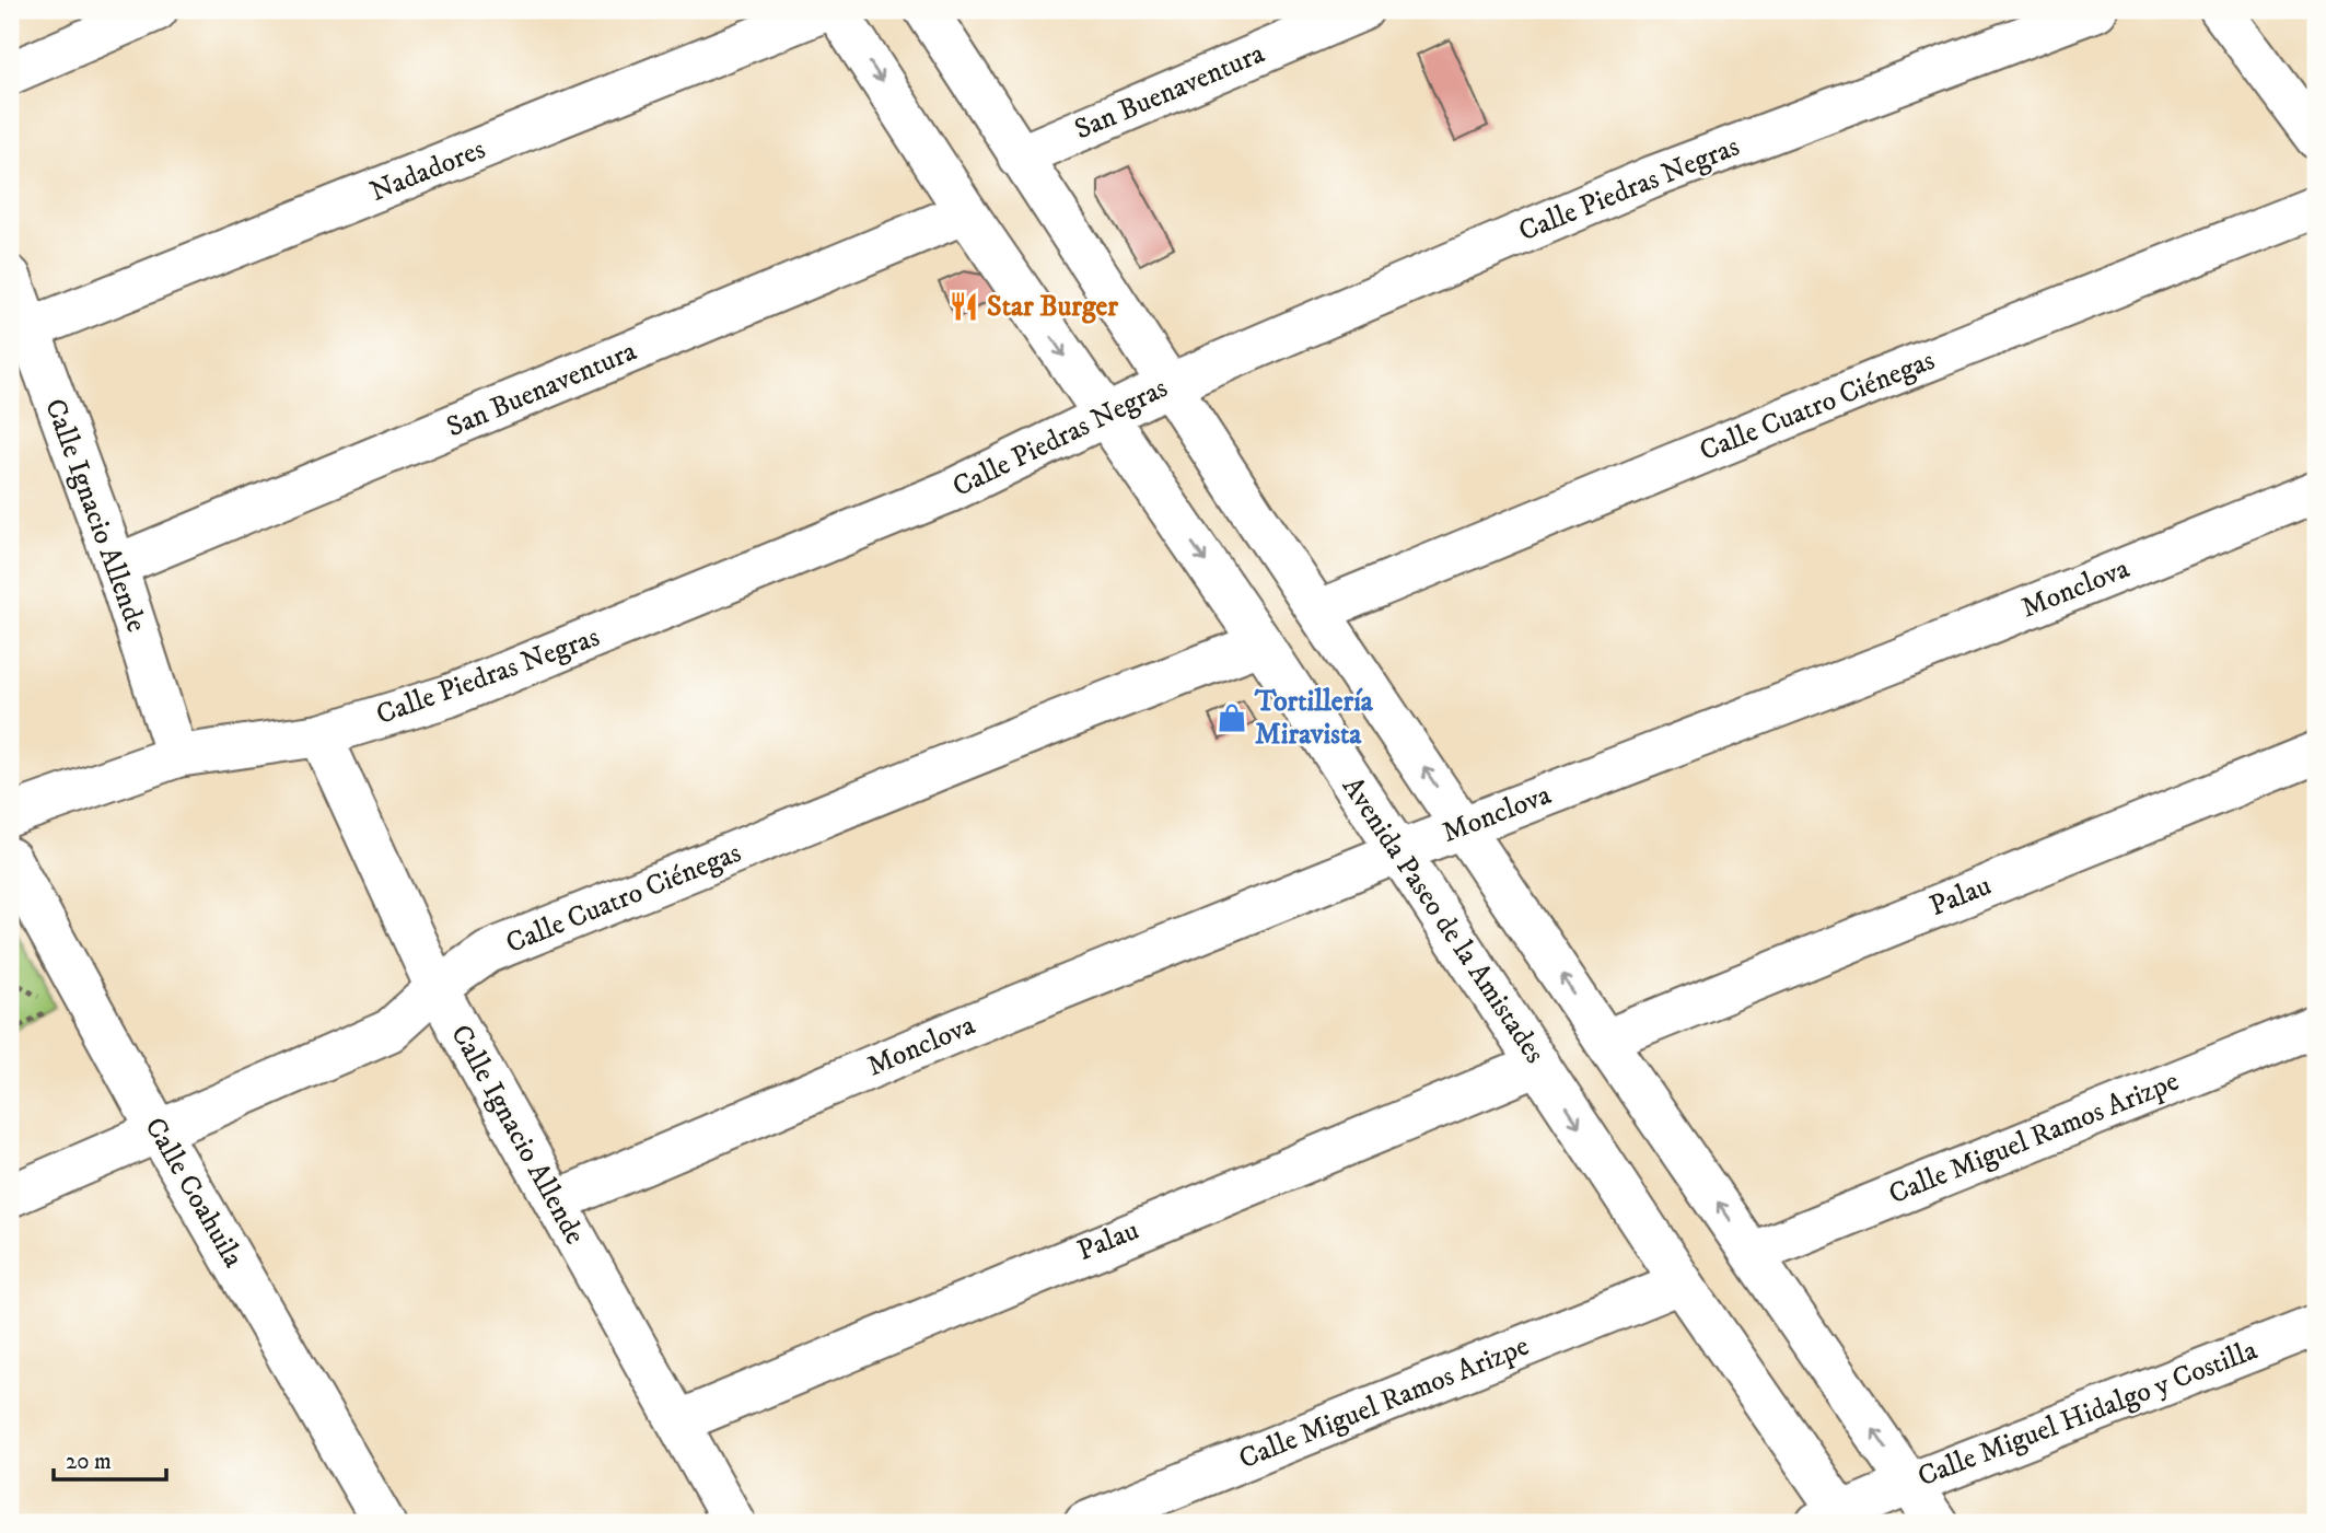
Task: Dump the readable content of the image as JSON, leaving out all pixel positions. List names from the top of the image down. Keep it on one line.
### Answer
{"streets":{"street":["San Buenaventura","Nadadores","Calle Piedras Negras","Calle Cuatro Ciénegas","Calle Ignacio Allende","Monclova","Palau","Avenida Paseo de la Amistades","Calle Miguel Ramos Arizpe","Calle Coahuila","Calle Miguel Hidalgo y Costilla"]},"crossings":[["San Buenaventura","Calle Ignacio Allende"],["San Buenaventura","Avenida Paseo de la Amistades"],["Nadadores","Calle Ignacio Allende"],["Calle Piedras Negras","Calle Ignacio Allende"],["Calle Piedras Negras","Avenida Paseo de la Amistades"],["Calle Cuatro Ciénegas","Calle Ignacio Allende"],["Calle Cuatro Ciénegas","Avenida Paseo de la Amistades"],["Calle Cuatro Ciénegas","Calle Coahuila"],["Calle Ignacio Allende","Monclova"],["Calle Ignacio Allende","Palau"],["Monclova","Avenida Paseo de la Amistades"],["Palau","Avenida Paseo de la Amistades"],["Avenida Paseo de la Amistades","Calle Miguel Ramos Arizpe"],["Avenida Paseo de la Amistades","Calle Miguel Hidalgo y Costilla"]],"places":{"restaurant":["Star Burger"],"shop":["Tortillería Miravista"]},"scale_bar":"20 m"}
